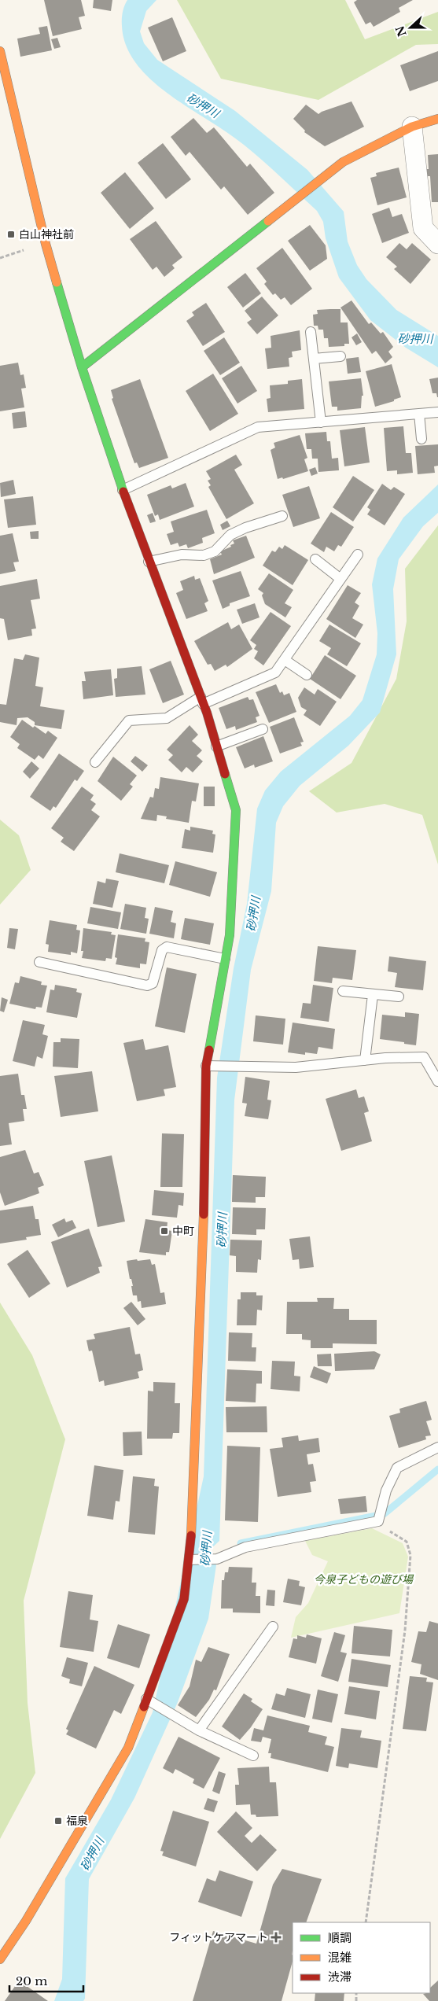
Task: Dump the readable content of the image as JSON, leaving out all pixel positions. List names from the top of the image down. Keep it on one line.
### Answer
{"water":["砂押川"],"parks":["今泉子どもの遊び場"],"places":{"transit":["白山神社前","中町","福泉"],"health":["フィットケアマート"]},"legend":["順調","混雑","渋滞"],"scale_bar":"20 m","north":"left"}
